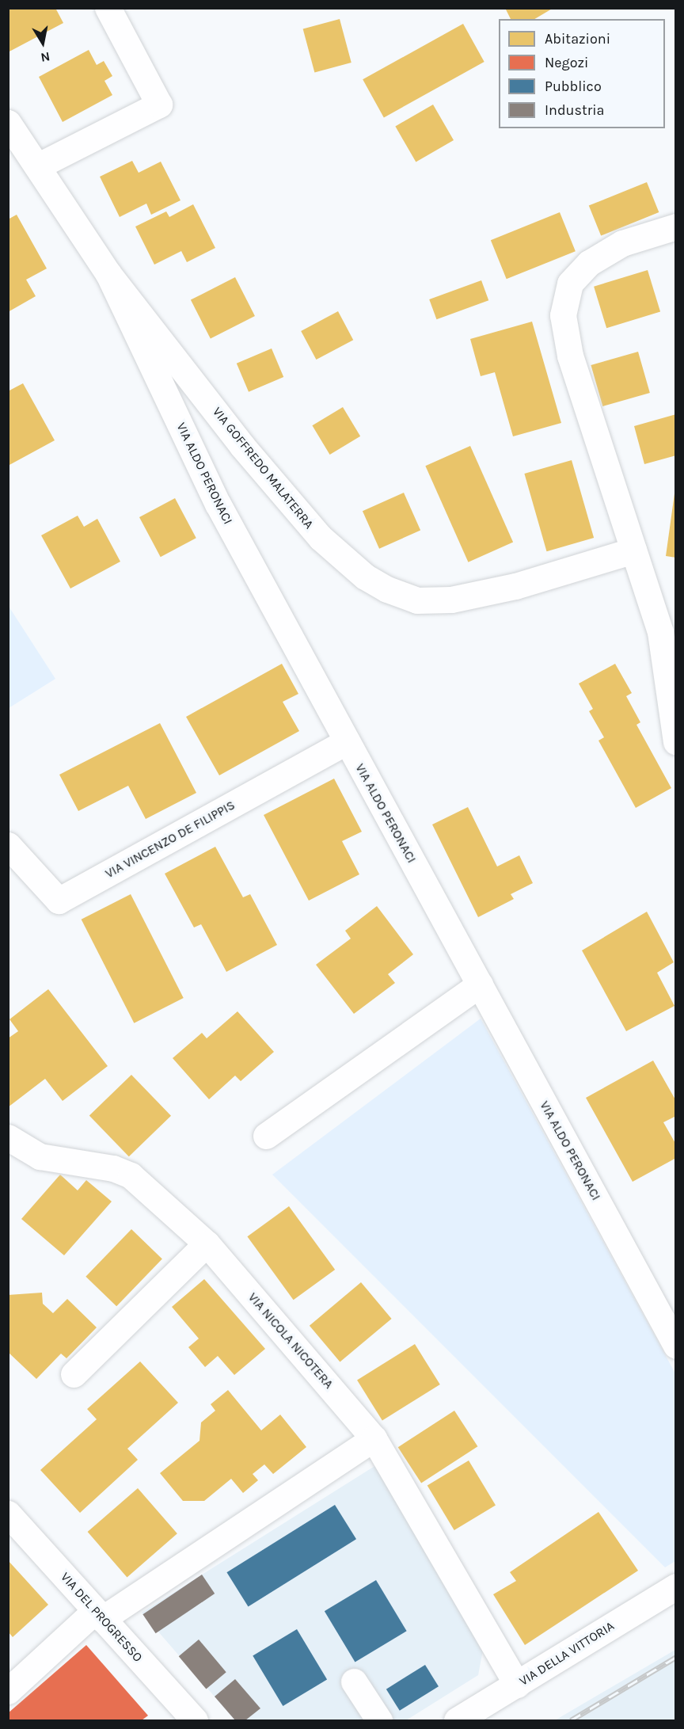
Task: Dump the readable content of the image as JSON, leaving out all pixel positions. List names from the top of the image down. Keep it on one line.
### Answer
{"streets":{"street":["VIA GOFFREDO MALATERRA","VIA ALDO PERONACI","VIA VINCENZO DE FILIPPIS","VIA NICOLA NICOTERA","VIA DEL PROGRESSO","VIA DELLA VITTORIA"]},"crossings":[["VIA GOFFREDO MALATERRA","VIA ALDO PERONACI"],["VIA ALDO PERONACI","VIA VINCENZO DE FILIPPIS"],["VIA NICOLA NICOTERA","VIA DELLA VITTORIA"]],"legend":["Abitazioni","Negozi","Pubblico","Industria"],"north":"bottom"}
